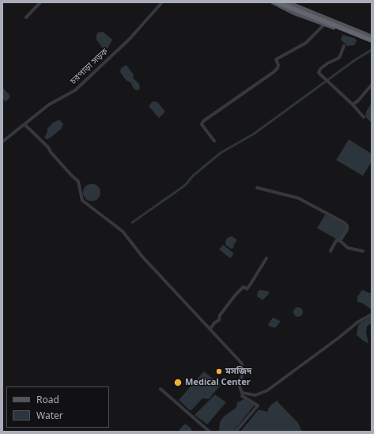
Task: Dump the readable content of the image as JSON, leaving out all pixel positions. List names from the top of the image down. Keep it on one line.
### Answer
{"streets":{"street":["চরপাড়া সড়ক"]},"places":["মসজিদ","Medical Center"],"legend":["Road","Water"]}
